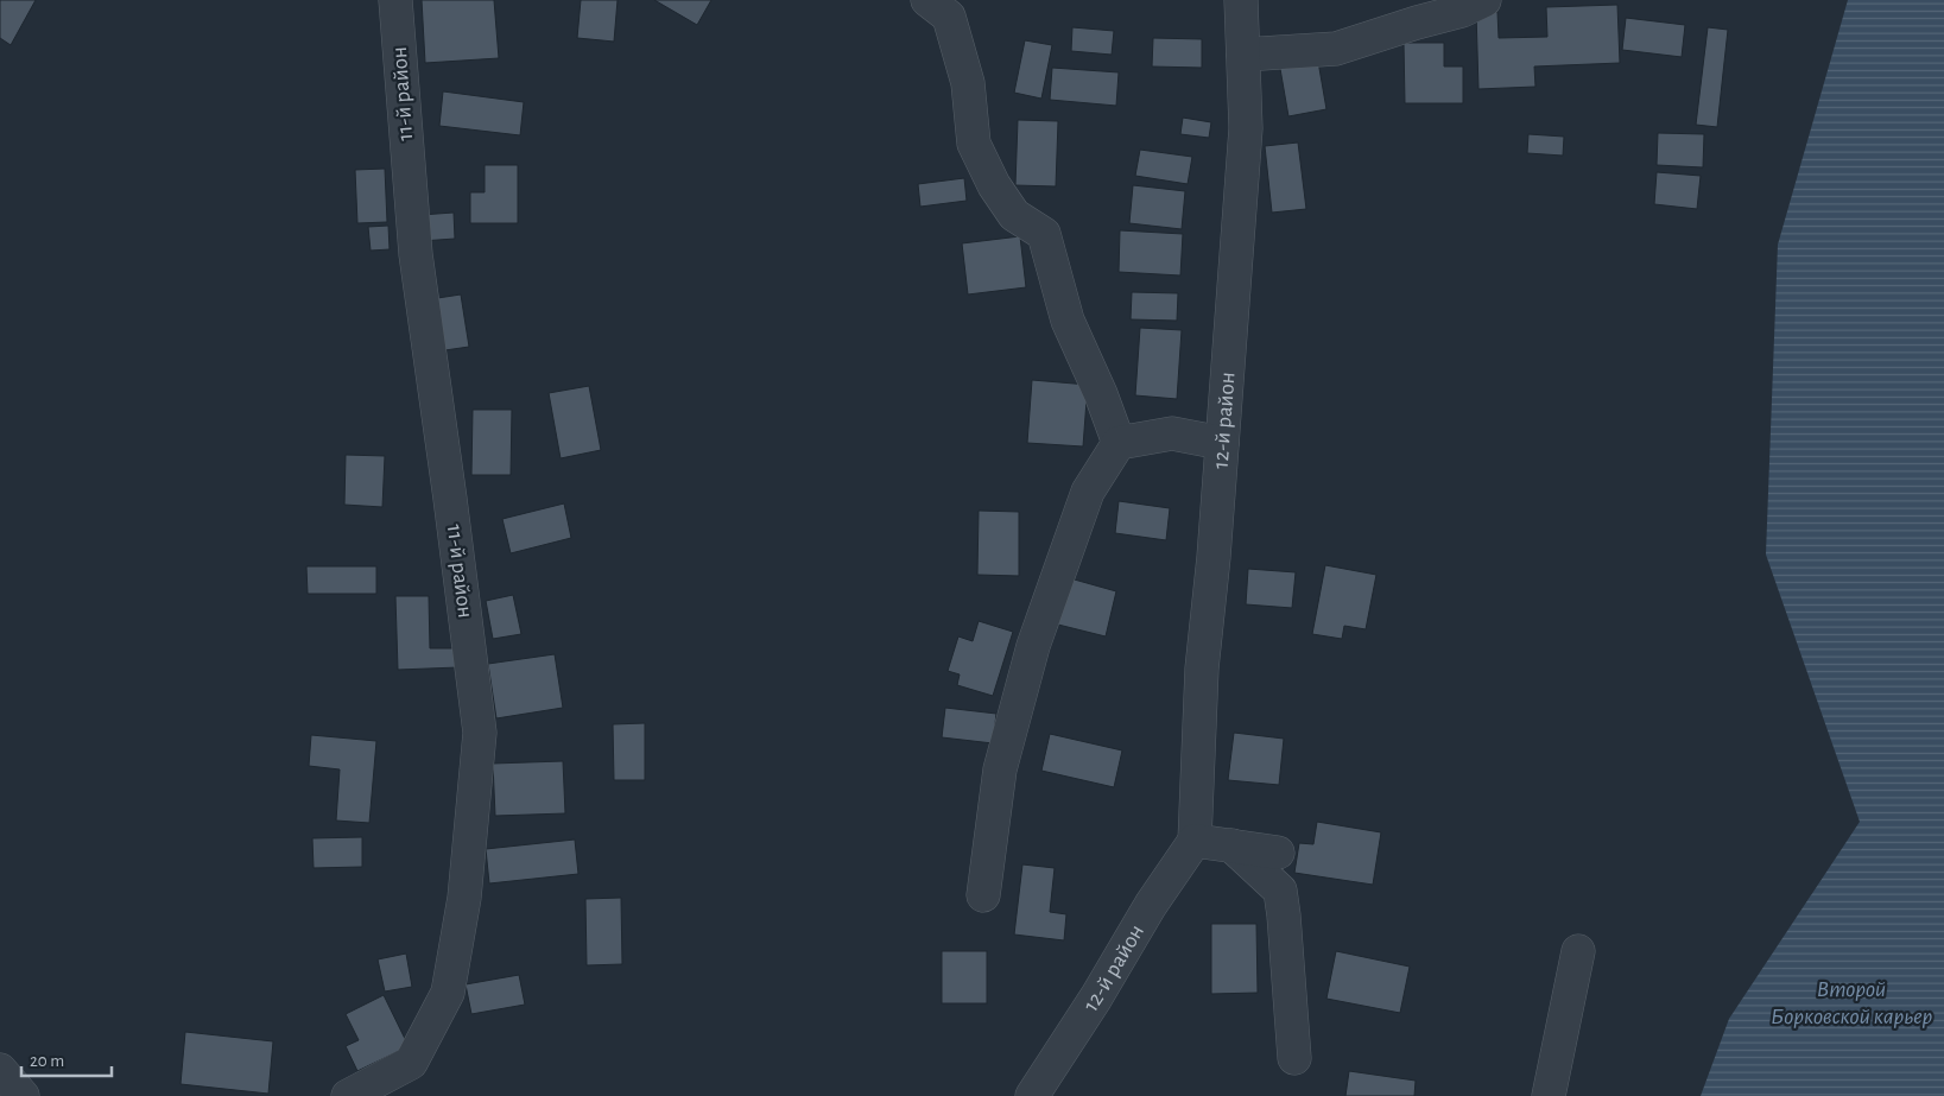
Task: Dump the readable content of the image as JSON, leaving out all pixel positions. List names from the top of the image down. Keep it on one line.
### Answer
{"streets":{"street":["11-й район","12-й район"]},"water":["Второй Борковской карьер"],"scale_bar":"20 m"}
